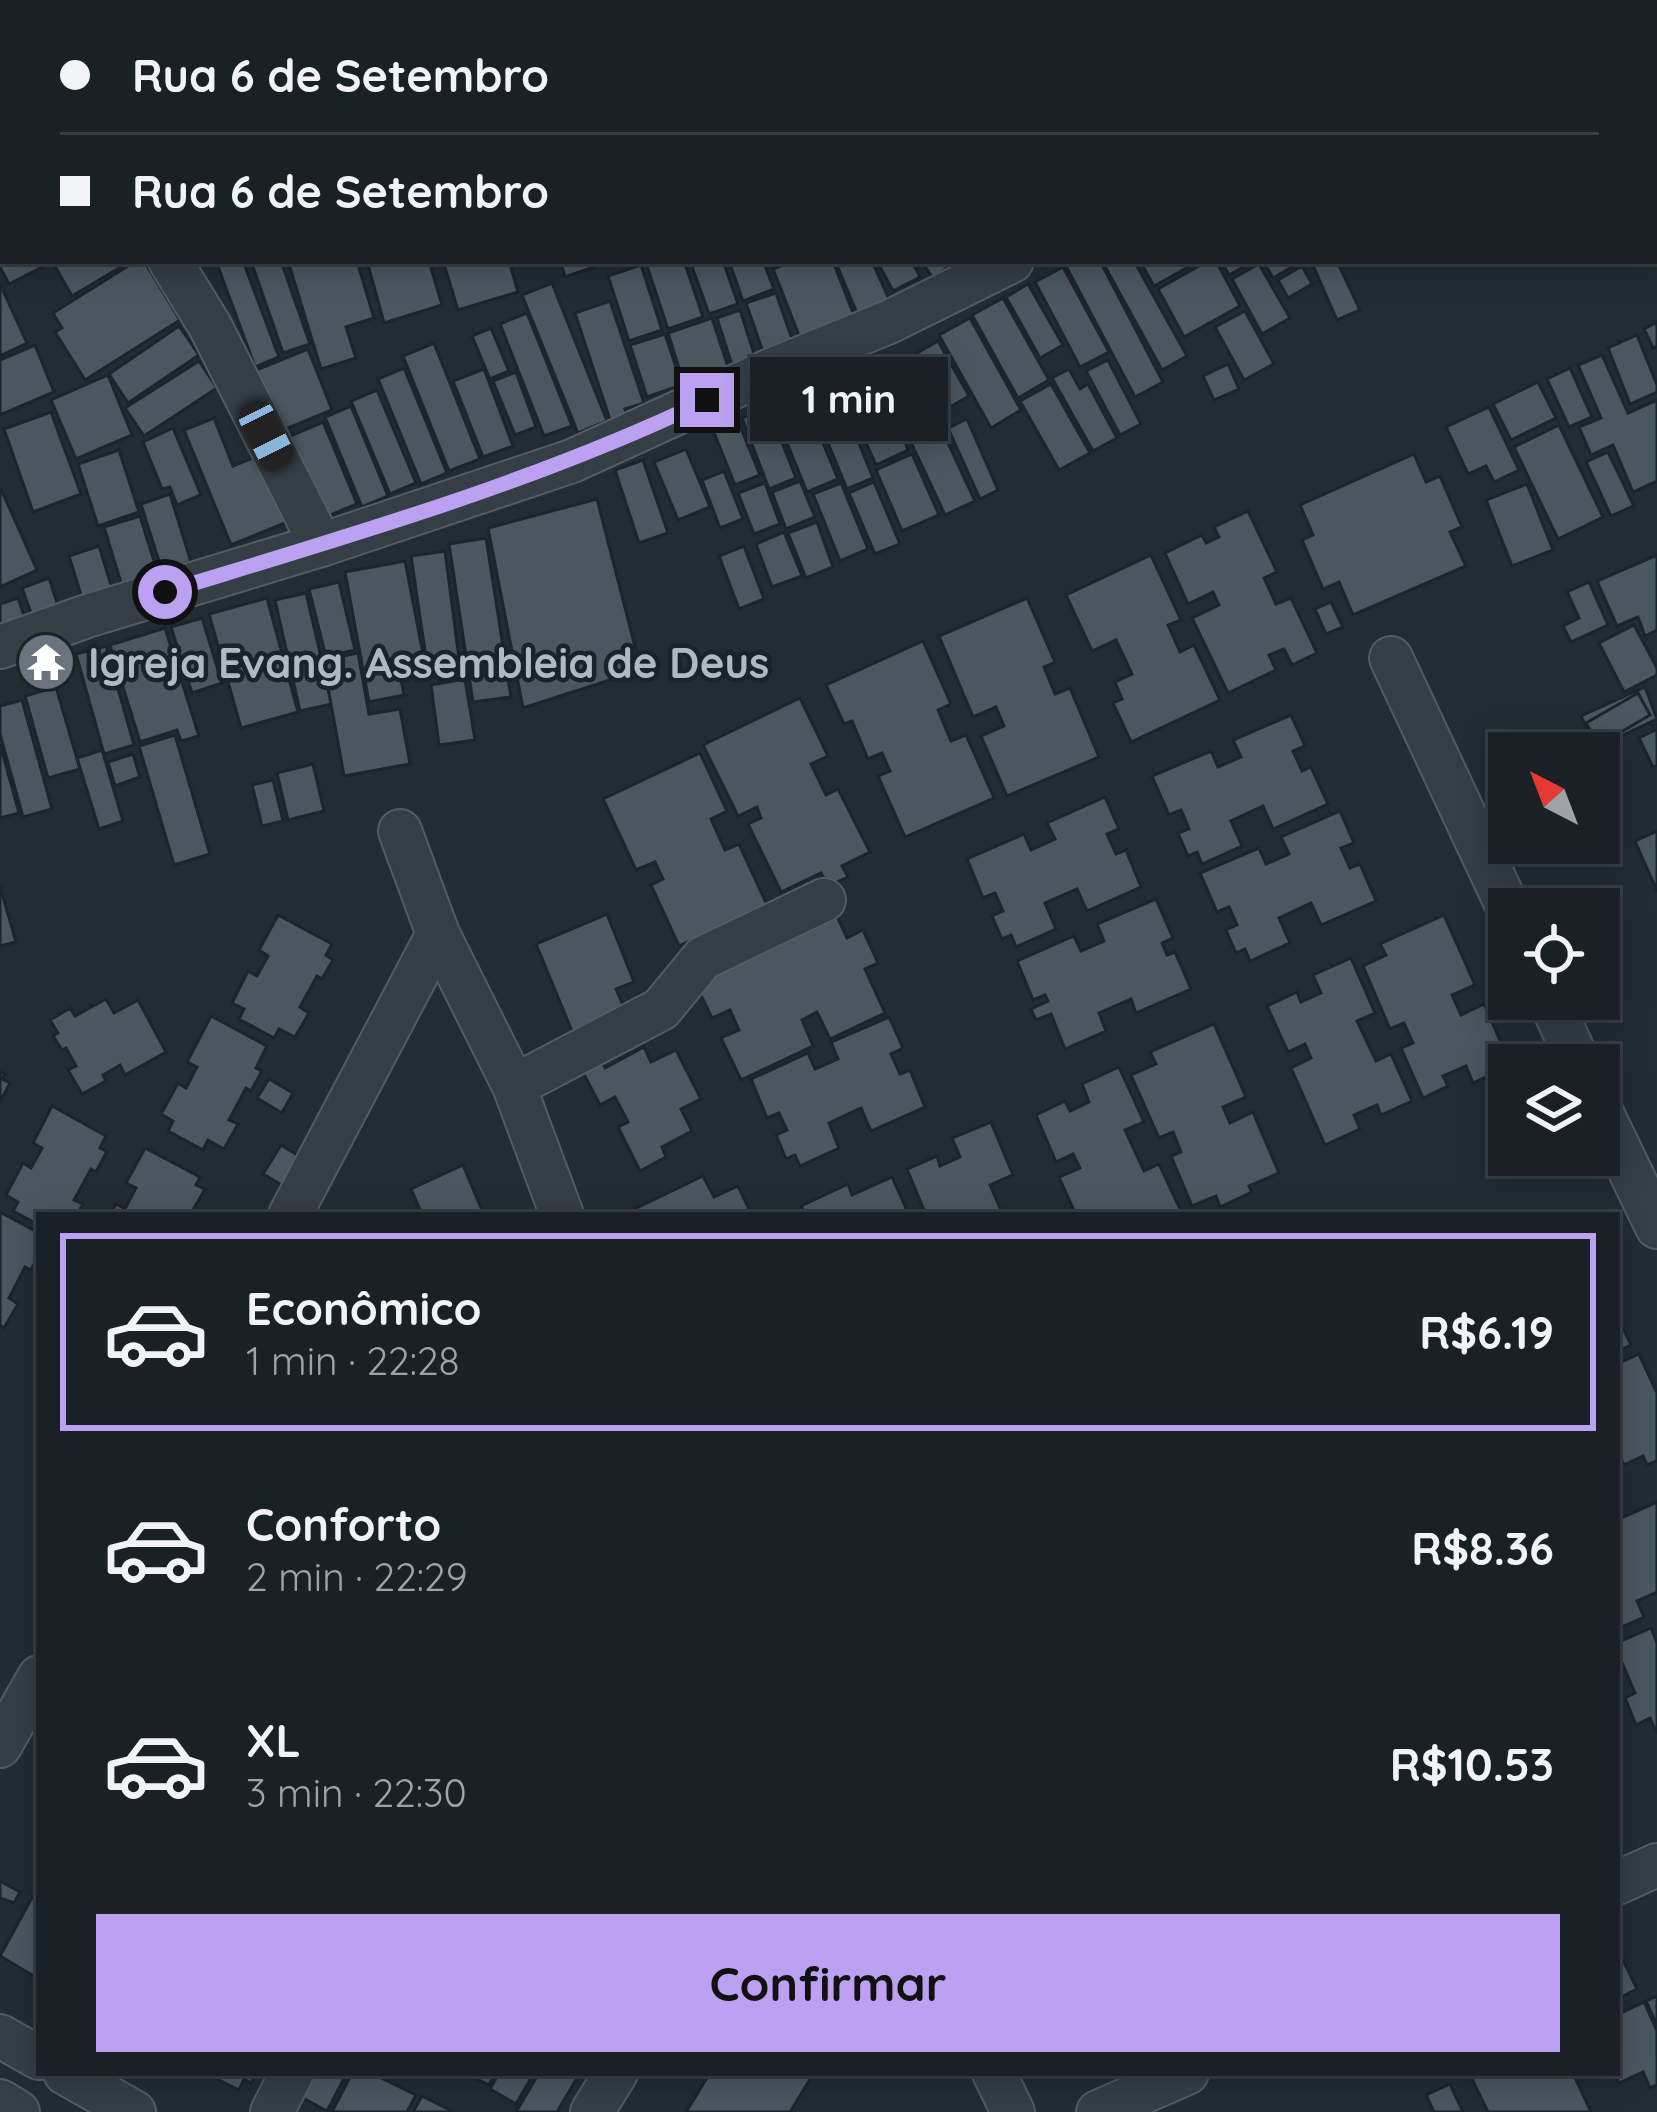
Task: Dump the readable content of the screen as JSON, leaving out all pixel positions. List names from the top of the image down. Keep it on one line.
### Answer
{"places":{"temple":["Igreja Evang. Assembleia de Deus"]},"north":"top left","page":{"banner":["Rua 6 de Setembro","Rua 6 de Setembro"],"bubble":"1 min","list":[{"name":"Econômico","note":"1 min · 22:28","value":"R$6.19"},{"name":"Conforto","note":"2 min · 22:29","value":"R$8.36"},{"name":"XL","note":"3 min · 22:30","value":"R$10.53"}],"buttons":"Confirmar"}}
